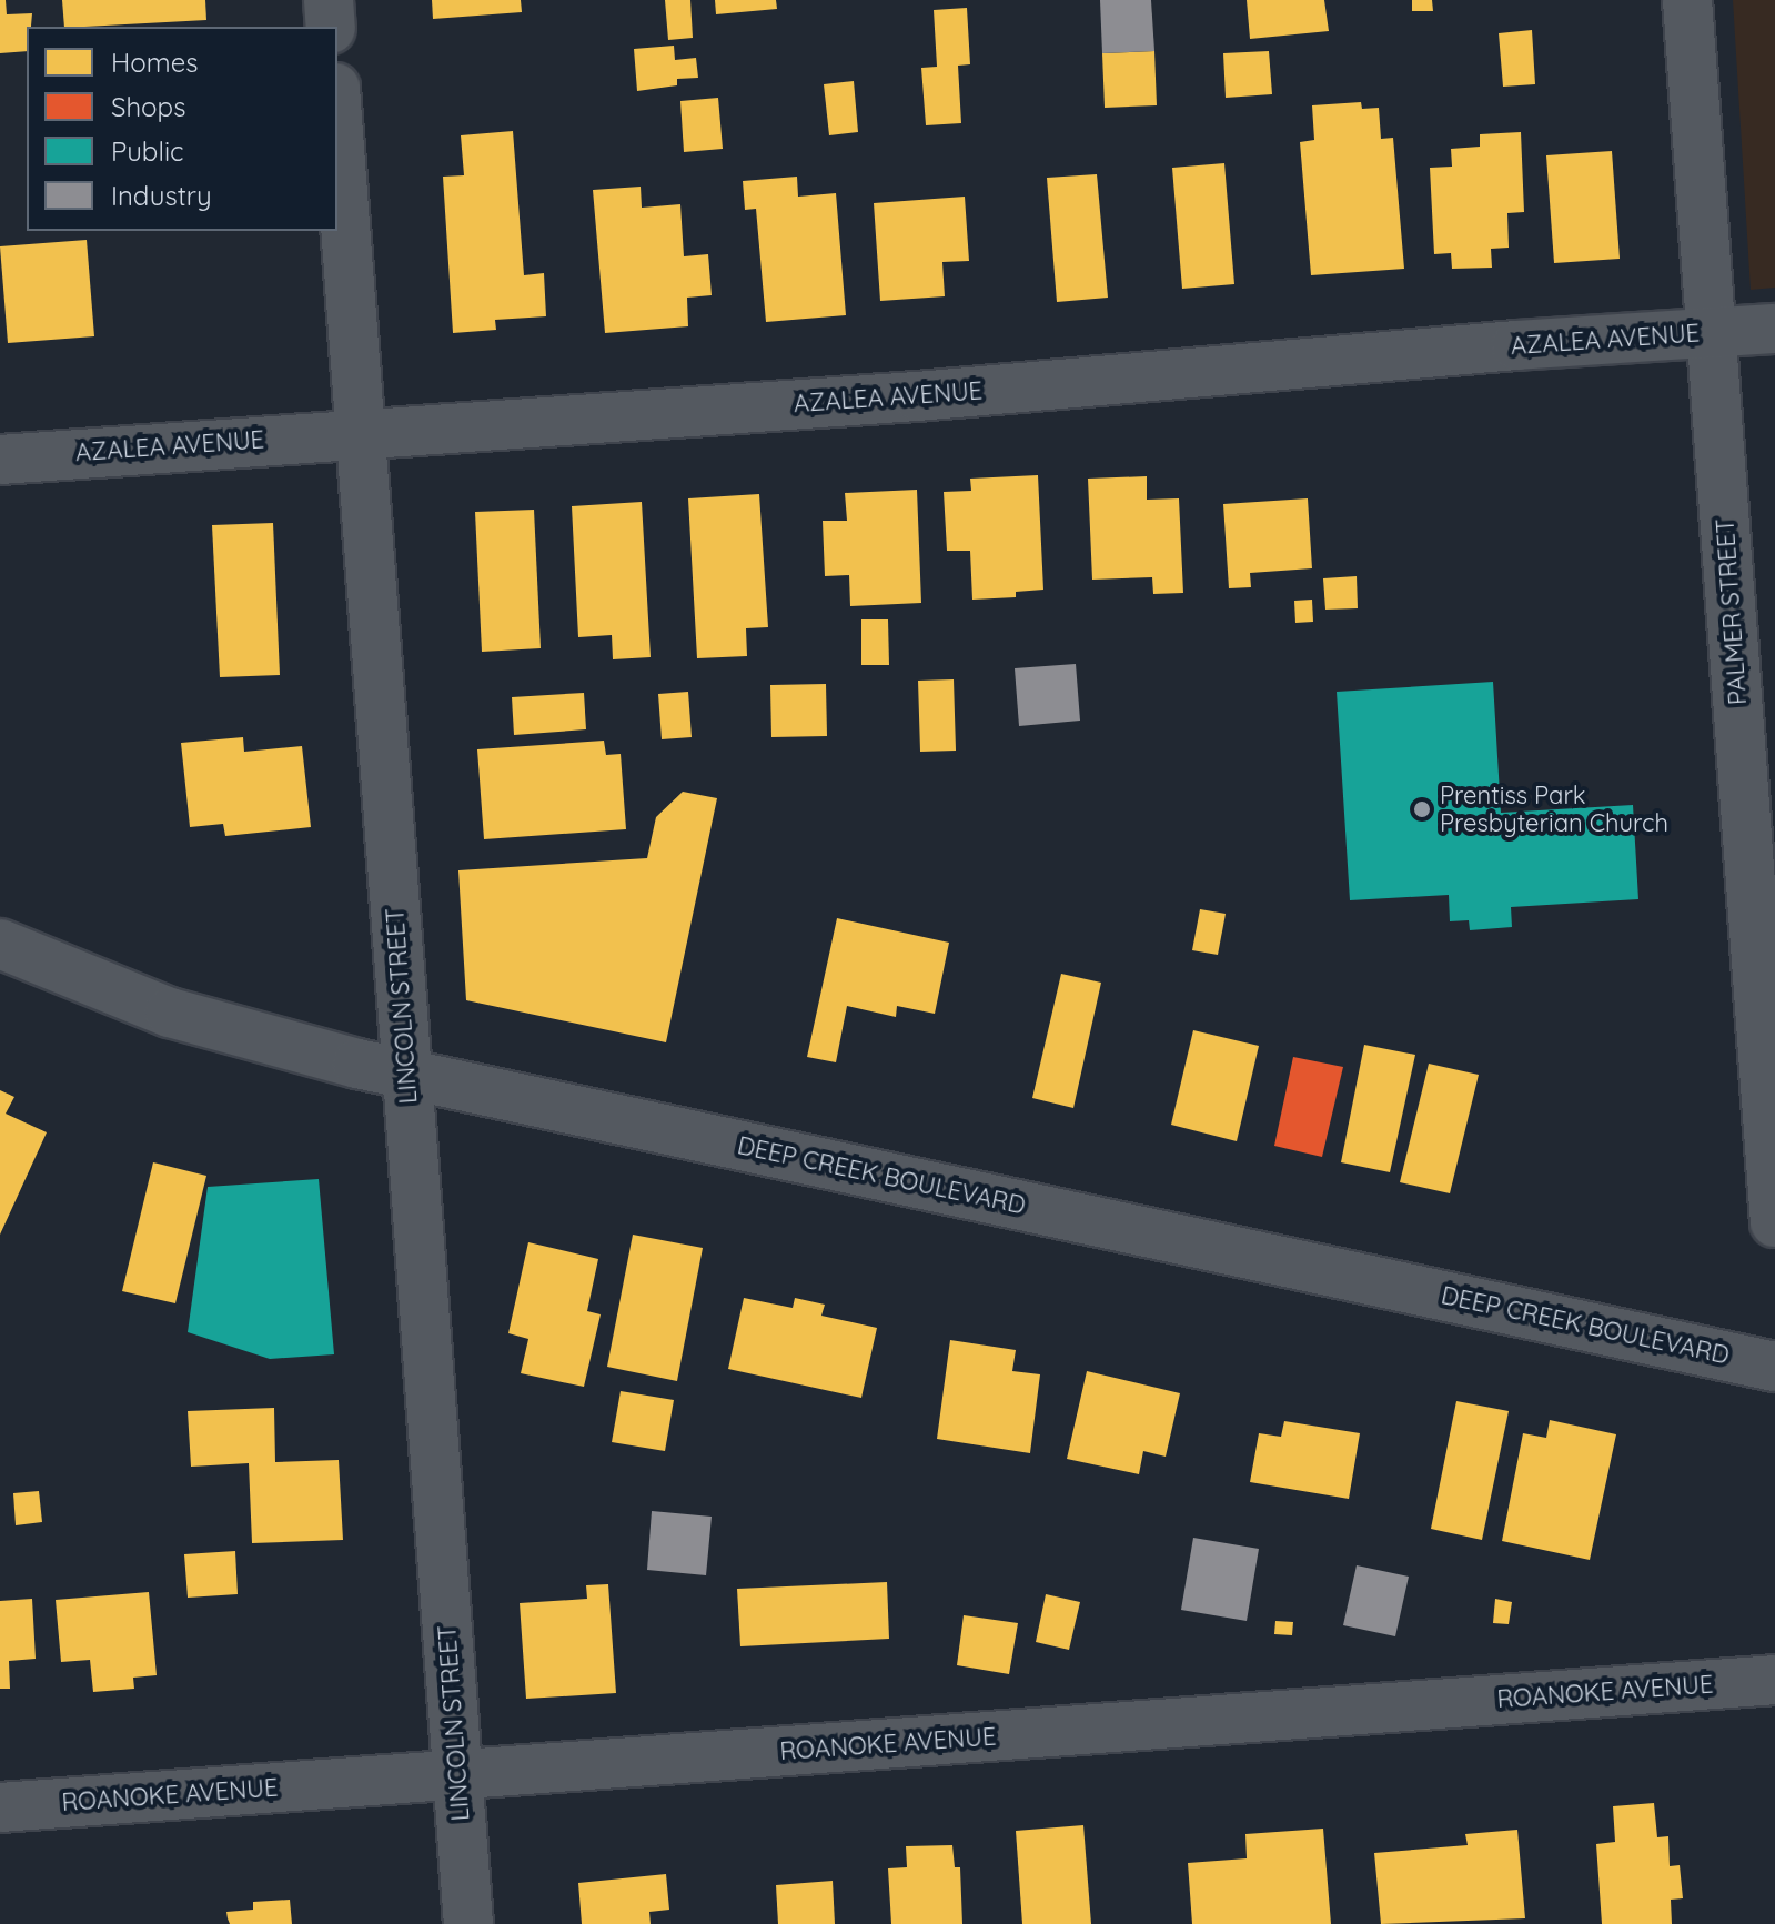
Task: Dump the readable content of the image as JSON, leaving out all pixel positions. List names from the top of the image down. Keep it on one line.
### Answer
{"streets":{"street":["AZALEA AVENUE","PALMER STREET","LINCOLN STREET","DEEP CREEK BOULEVARD","ROANOKE AVENUE"]},"crossings":[["AZALEA AVENUE","PALMER STREET"],["AZALEA AVENUE","LINCOLN STREET"],["LINCOLN STREET","DEEP CREEK BOULEVARD"],["LINCOLN STREET","ROANOKE AVENUE"]],"places":["Prentiss Park Presbyterian Church"],"legend":["Homes","Shops","Public","Industry"]}
